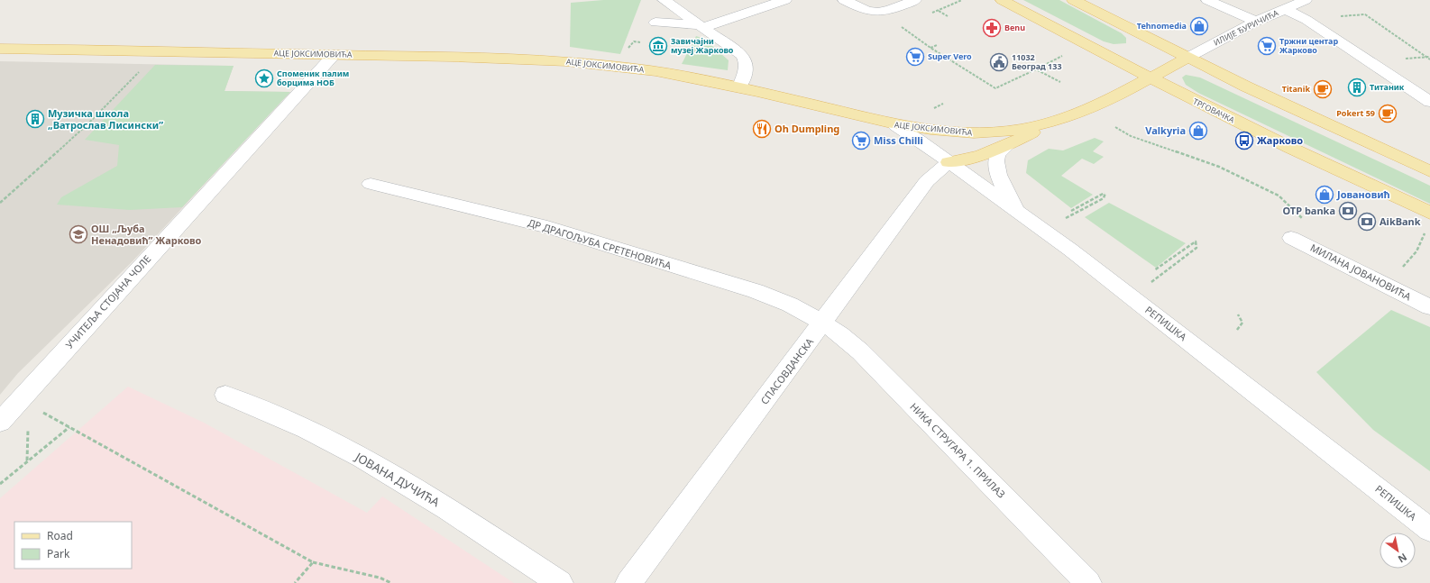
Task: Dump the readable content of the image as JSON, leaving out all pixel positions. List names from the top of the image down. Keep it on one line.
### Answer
{"streets":{"main road":["АЦЕ ЈОКСИМОВИЋА","ТРГОВАЧКА"],"street":["ИЛИЈЕ ЂУРИЧИЋА","ДР ДРАГОЉУБА СРЕТЕНОВИЋА","МИЛАНА ЈОВАНОВИЋА","УЧИТЕЉА СТОЈАНА ЧОЛЕ","РЕПИШКА","СПАСОВДАНСКА","НИКА СТРУГАРА 1. ПРИЛАЗ","ЈОВАНА ДУЧИЋА"]},"crossings":[["АЦЕ ЈОКСИМОВИЋА","УЧИТЕЉА СТОЈАНА ЧОЛЕ"],["АЦЕ ЈОКСИМОВИЋА","РЕПИШКА"],["ДР ДРАГОЉУБА СРЕТЕНОВИЋА","СПАСОВДАНСКА"],["ДР ДРАГОЉУБА СРЕТЕНОВИЋА","НИКА СТРУГАРА 1. ПРИЛАЗ"],["РЕПИШКА","СПАСОВДАНСКА"],["СПАСОВДАНСКА","НИКА СТРУГАРА 1. ПРИЛАЗ"]],"places":{"shop":["Tehnomedia","Valkyria","Јовановић"],"pharmacy":["Benu"],"museum":["Завичајни музеј Жарково"],"supermarket":["Тржни центар Жарково","Super Vero","Miss Chilli"],"public building":["11032 Београд 133"],"place":["Споменик палим борцима НОБ"],"building":["Титаник","Музичка школа „Ватрослав Лисински”"],"cafe":["Titanik","Pokert 59"],"restaurant":["Oh Dumpling"],"bus stop":["Жарково"],"bank":["OTP banka","AikBank"],"school or university":["ОШ „Љуба Ненадовић” Жарково"]},"legend":["Road","Park"],"north":"bottom right"}
